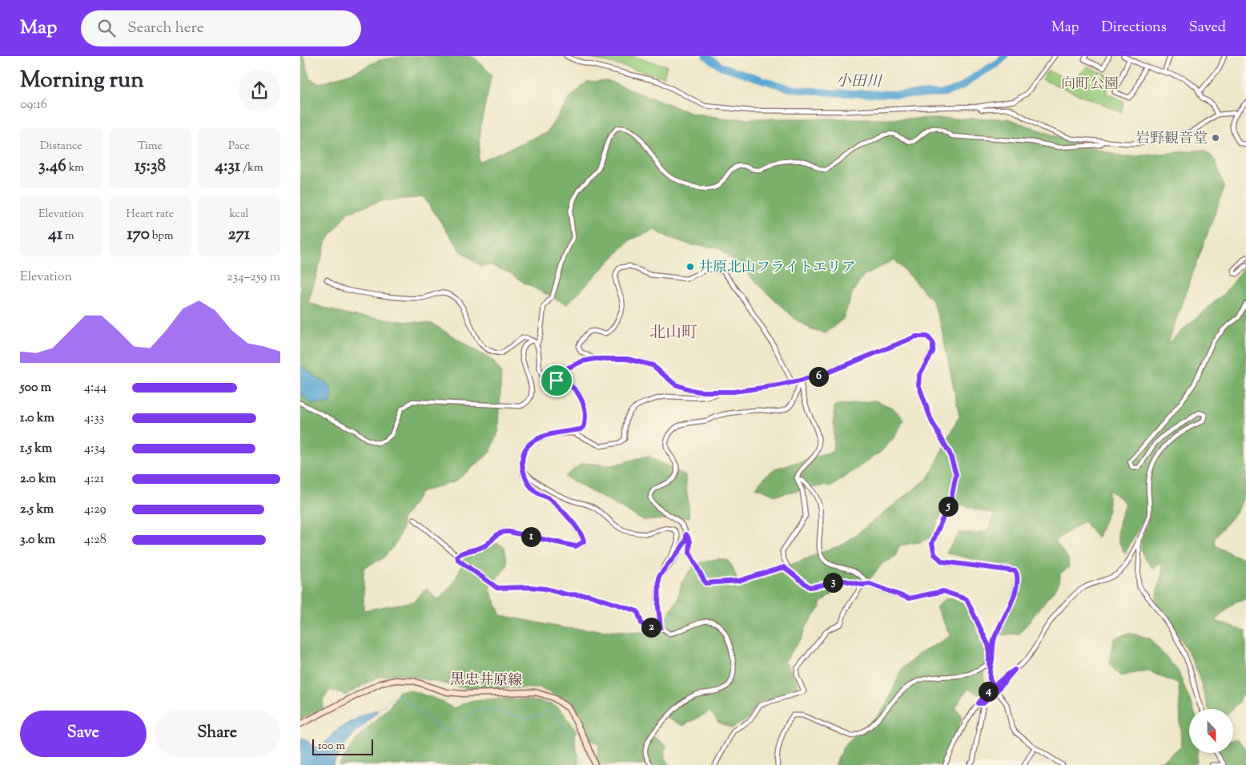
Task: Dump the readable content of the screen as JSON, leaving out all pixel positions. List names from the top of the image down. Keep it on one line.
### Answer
{"streets":{"main road":["黒忠井原線"]},"districts":["北山町"],"water":["小田川"],"parks":["向町公園"],"places":["岩野観音堂","井原北山フライトエリア"],"scale_bar":"100 m","north":"bottom","page":{"header":"Map","search":"Search here","nav":["Map","Directions","Saved"],"heading":["Morning run","09:16"],"stats":[["Distance","3.46 km"],["Time","15:38"],["Pace","4:31 /km"],["Elevation","41 m"],["Heart rate","170 bpm"],["kcal","271"]],"chart":["Elevation","234–259 m"],"pins":["6","5","1","3","2","4"],"list":[{"name":"500 m","note":"4:44"},{"name":"1.0 km","note":"4:33"},{"name":"1.5 km","note":"4:34"},{"name":"2.0 km","note":"4:21"},{"name":"2.5 km","note":"4:29"},{"name":"3.0 km","note":"4:28"}],"buttons":["Save","Share"],"scale":"100 m"}}
